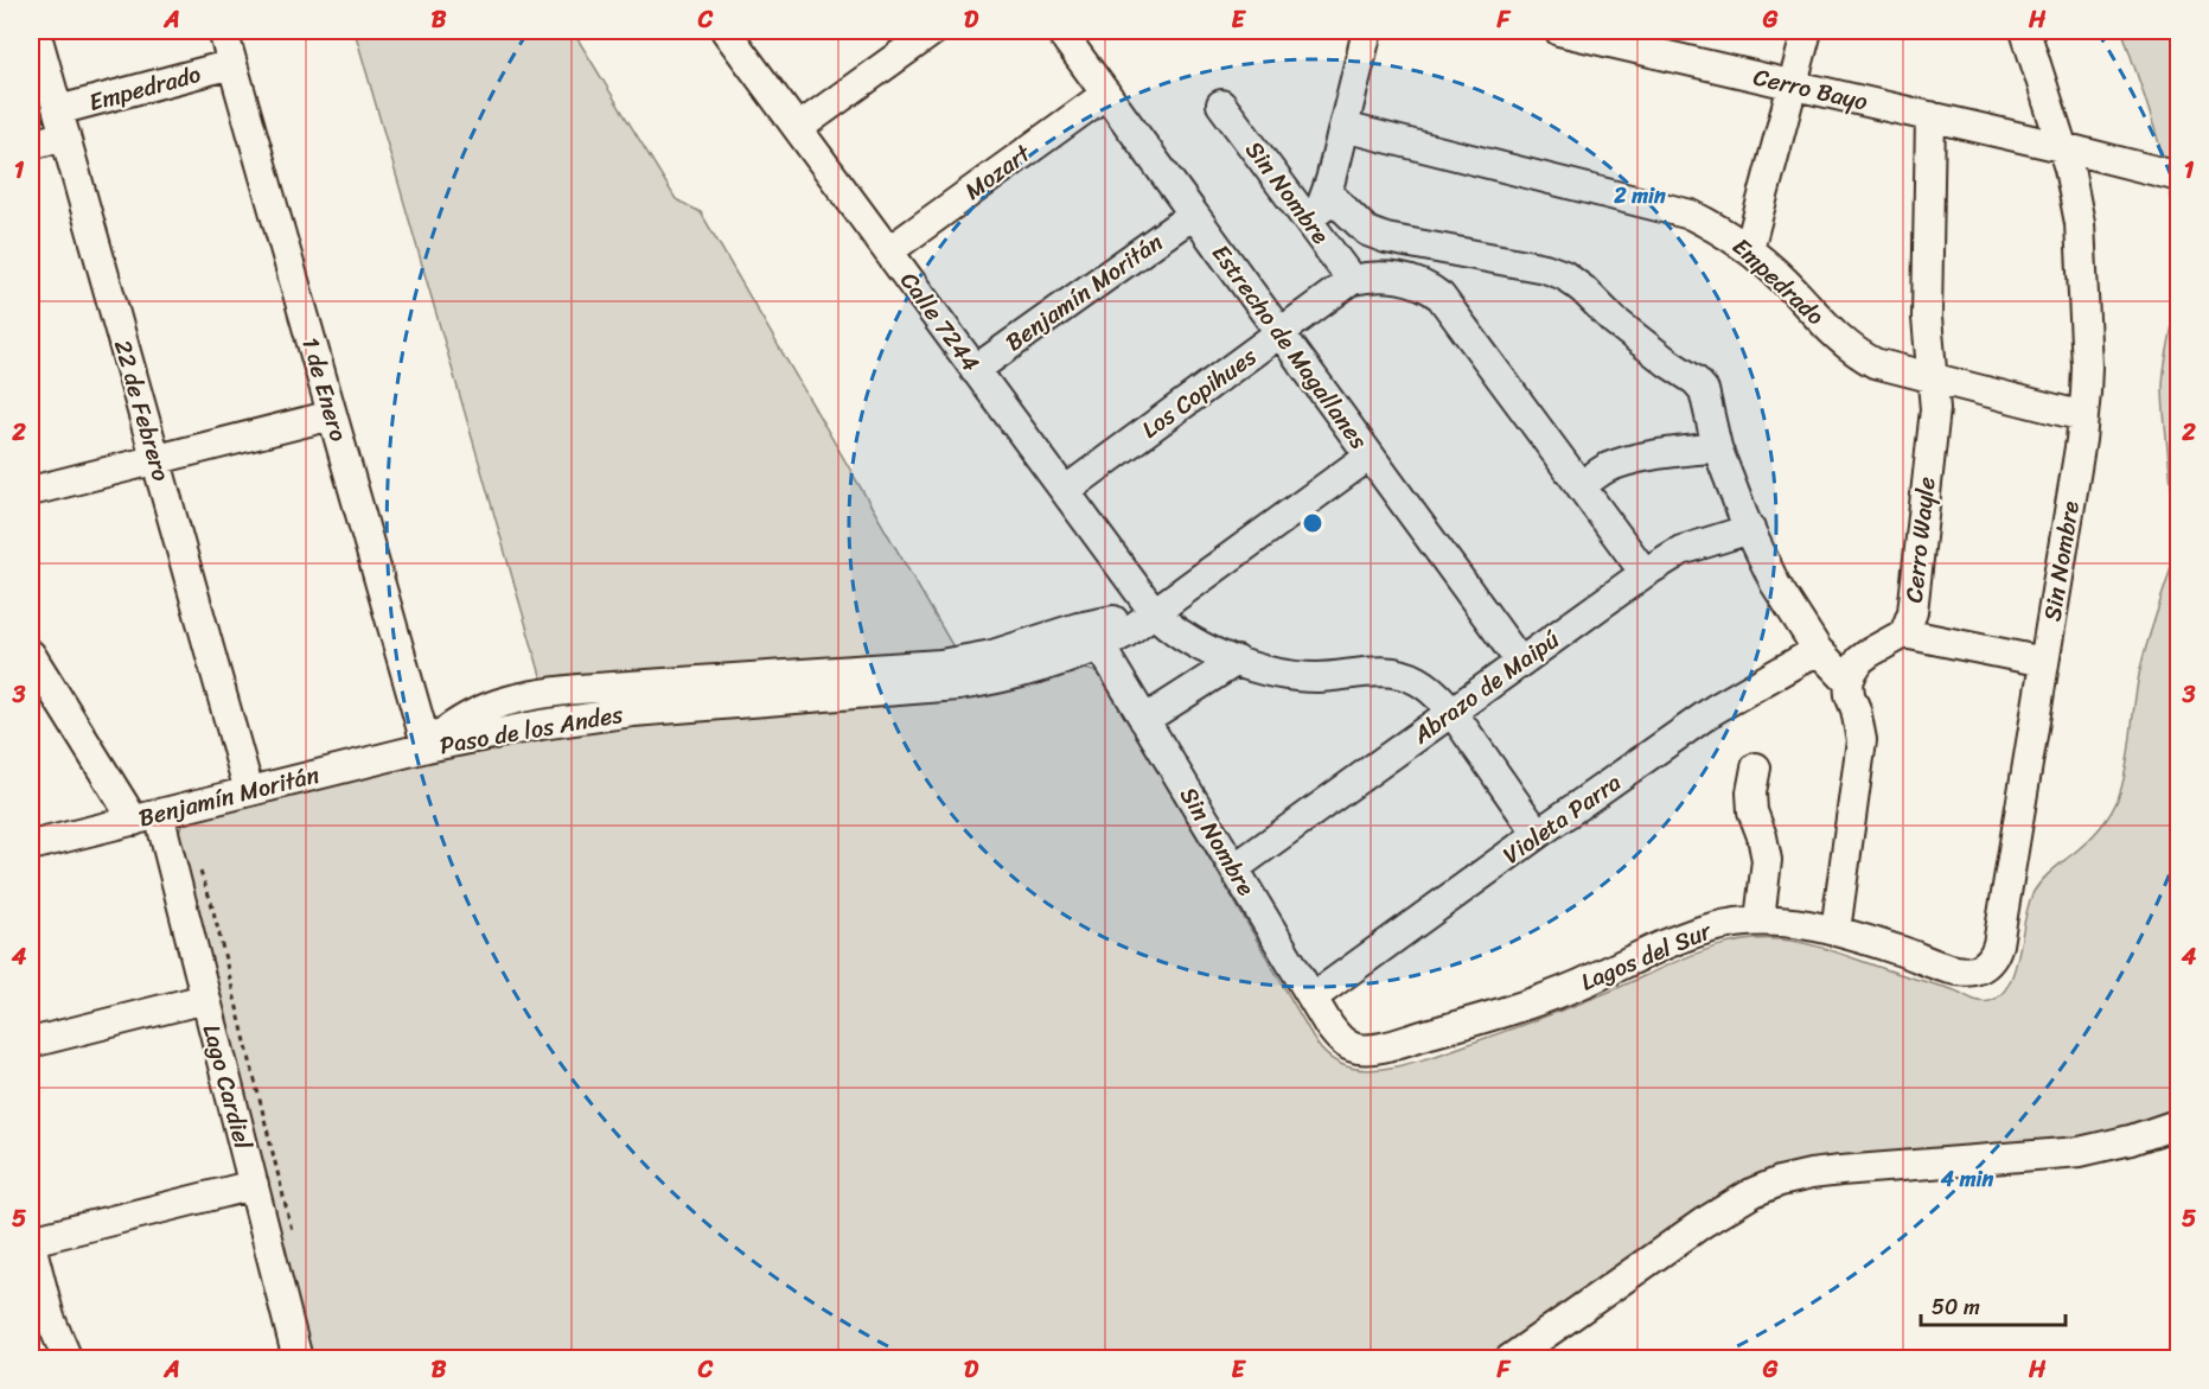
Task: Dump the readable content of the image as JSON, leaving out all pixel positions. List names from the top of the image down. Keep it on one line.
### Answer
{"streets":{"street":["Empedrado","Cerro Bayo","Mozart","Sin Nombre","Benjamín Moritán","Calle 7244","Estrecho de Magallanes","1 de Enero","Los Copihues","22 de Febrero","Cerro Wayle","Abrazo de Maipú","Paso de los Andes","Violeta Parra","Lagos del Sur","Lago Cardiel"]},"crossings":[["Empedrado","Sin Nombre"],["Empedrado","1 de Enero"],["Empedrado","22 de Febrero"],["Empedrado","Cerro Wayle"],["Cerro Bayo","Sin Nombre"],["Cerro Bayo","Cerro Wayle"],["Mozart","Calle 7244"],["Mozart","Estrecho de Magallanes"],["Sin Nombre","Los Copihues"],["Sin Nombre","Abrazo de Maipú"],["Sin Nombre","Paso de los Andes"],["Sin Nombre","Violeta Parra"],["Sin Nombre","Lagos del Sur"],["Benjamín Moritán","Calle 7244"],["Benjamín Moritán","Estrecho de Magallanes"],["Benjamín Moritán","1 de Enero"],["Benjamín Moritán","22 de Febrero"],["Benjamín Moritán","Paso de los Andes"],["Benjamín Moritán","Lago Cardiel"],["Calle 7244","Los Copihues"],["Calle 7244","Paso de los Andes"],["Estrecho de Magallanes","Los Copihues"],["Estrecho de Magallanes","Abrazo de Maipú"],["Estrecho de Magallanes","Paso de los Andes"],["1 de Enero","Paso de los Andes"]],"scale_bar":"50 m","grid":{"columns":["A","B","C","D","E","F","G","H"],"rows":["1","2","3","4","5"]},"rings":["2 min","4 min"]}
